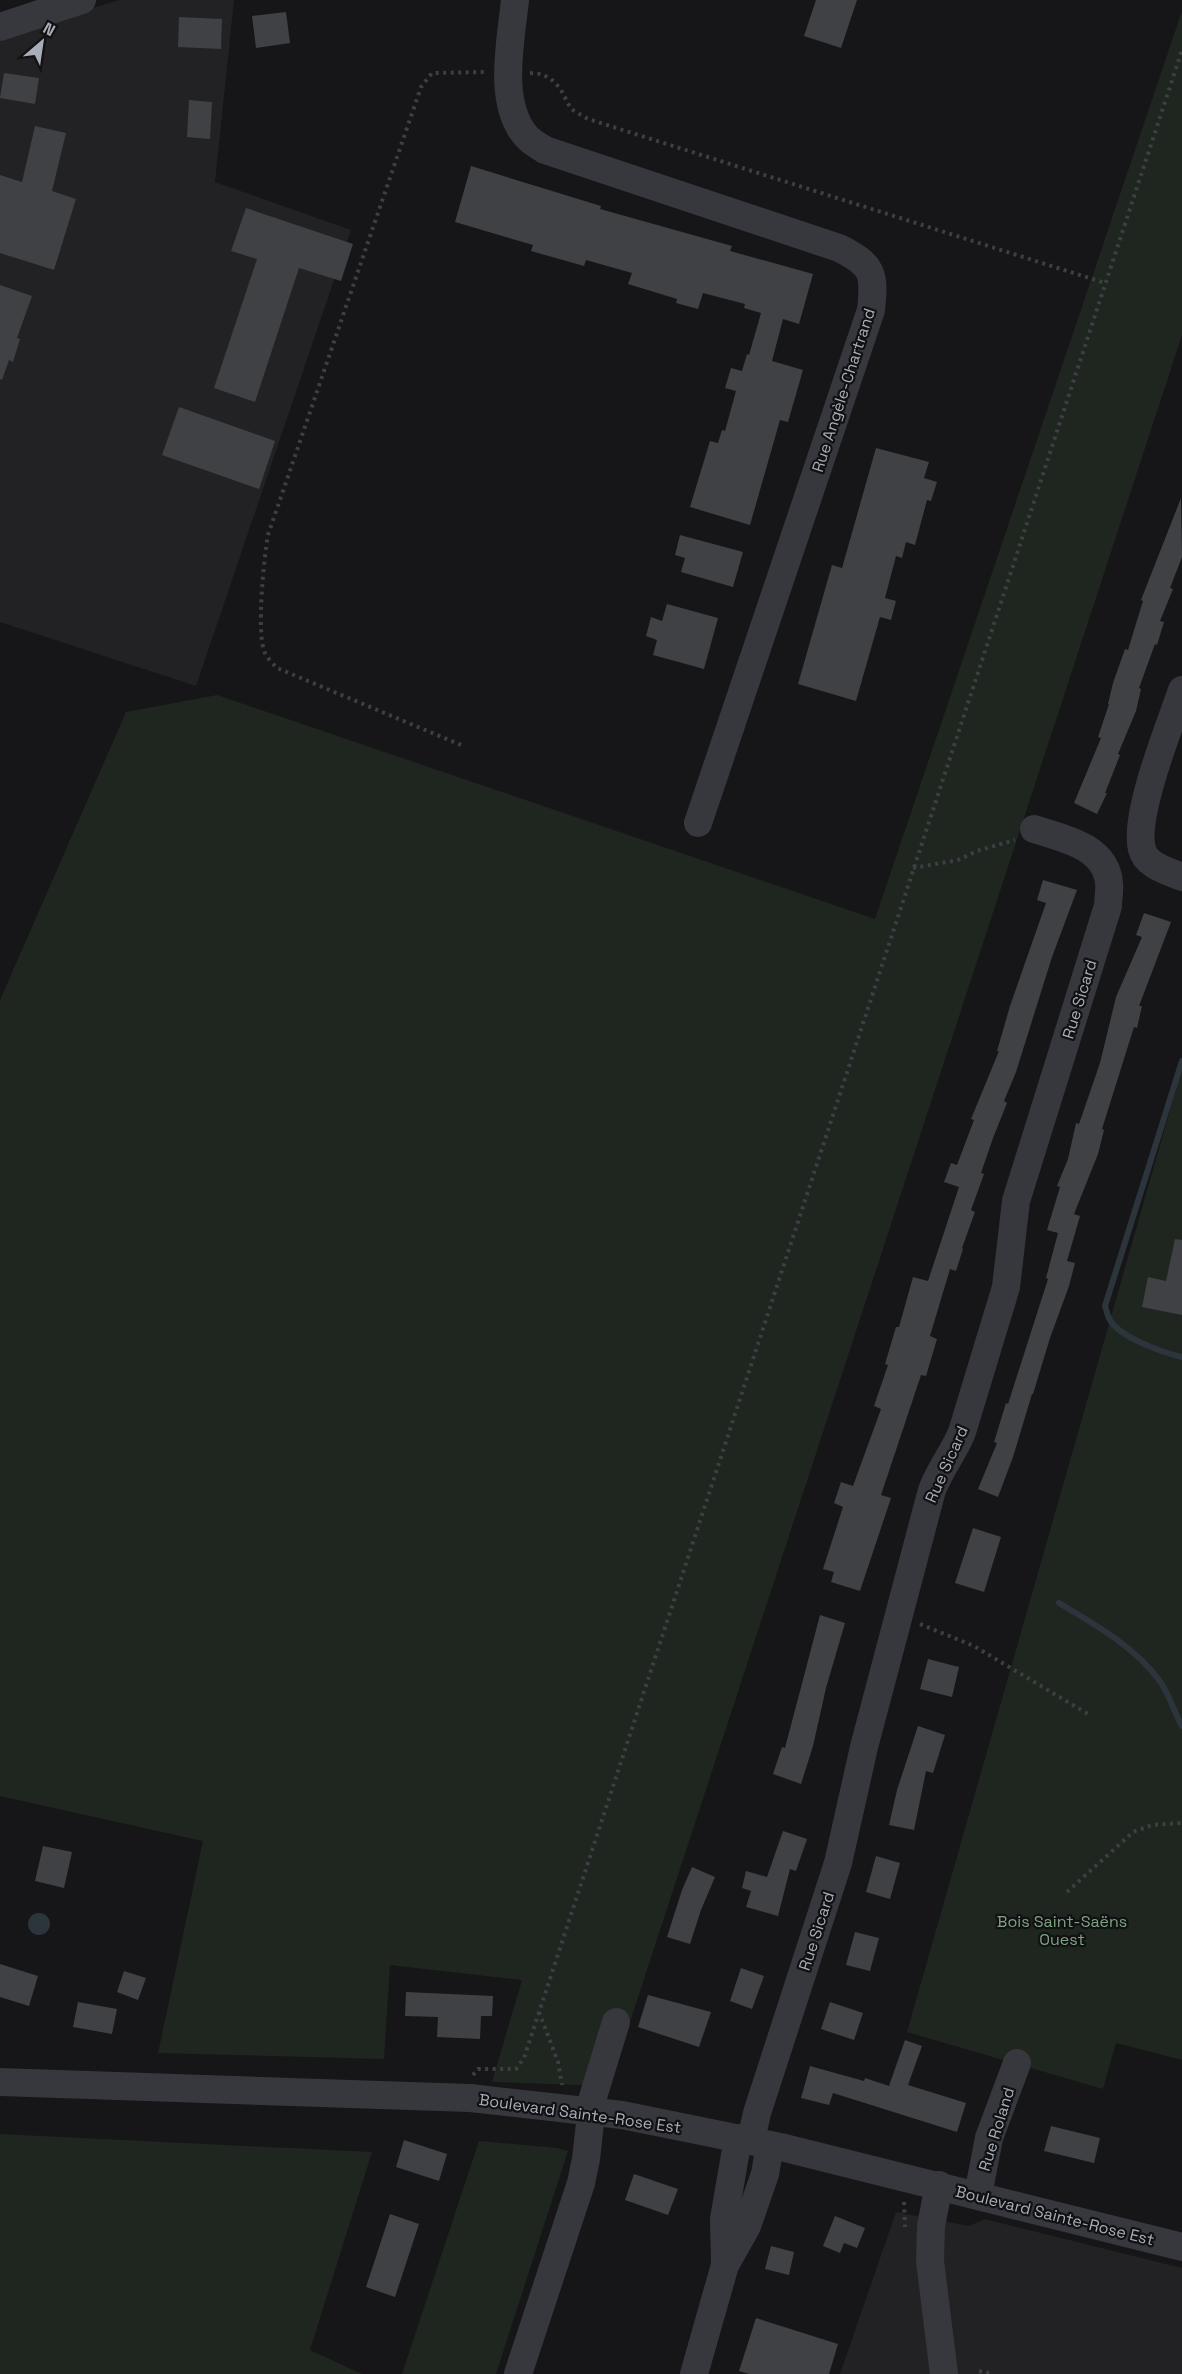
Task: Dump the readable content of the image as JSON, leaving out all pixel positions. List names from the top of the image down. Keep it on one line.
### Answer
{"streets":{"street":["Rue Angèle-Chartrand","Rue Sicard","Boulevard Sainte-Rose Est","Rue Roland"]},"crossings":[["Rue Sicard","Boulevard Sainte-Rose Est"],["Boulevard Sainte-Rose Est","Rue Roland"]],"parks":["Bois Saint-Saëns Ouest"],"north":"top right"}
